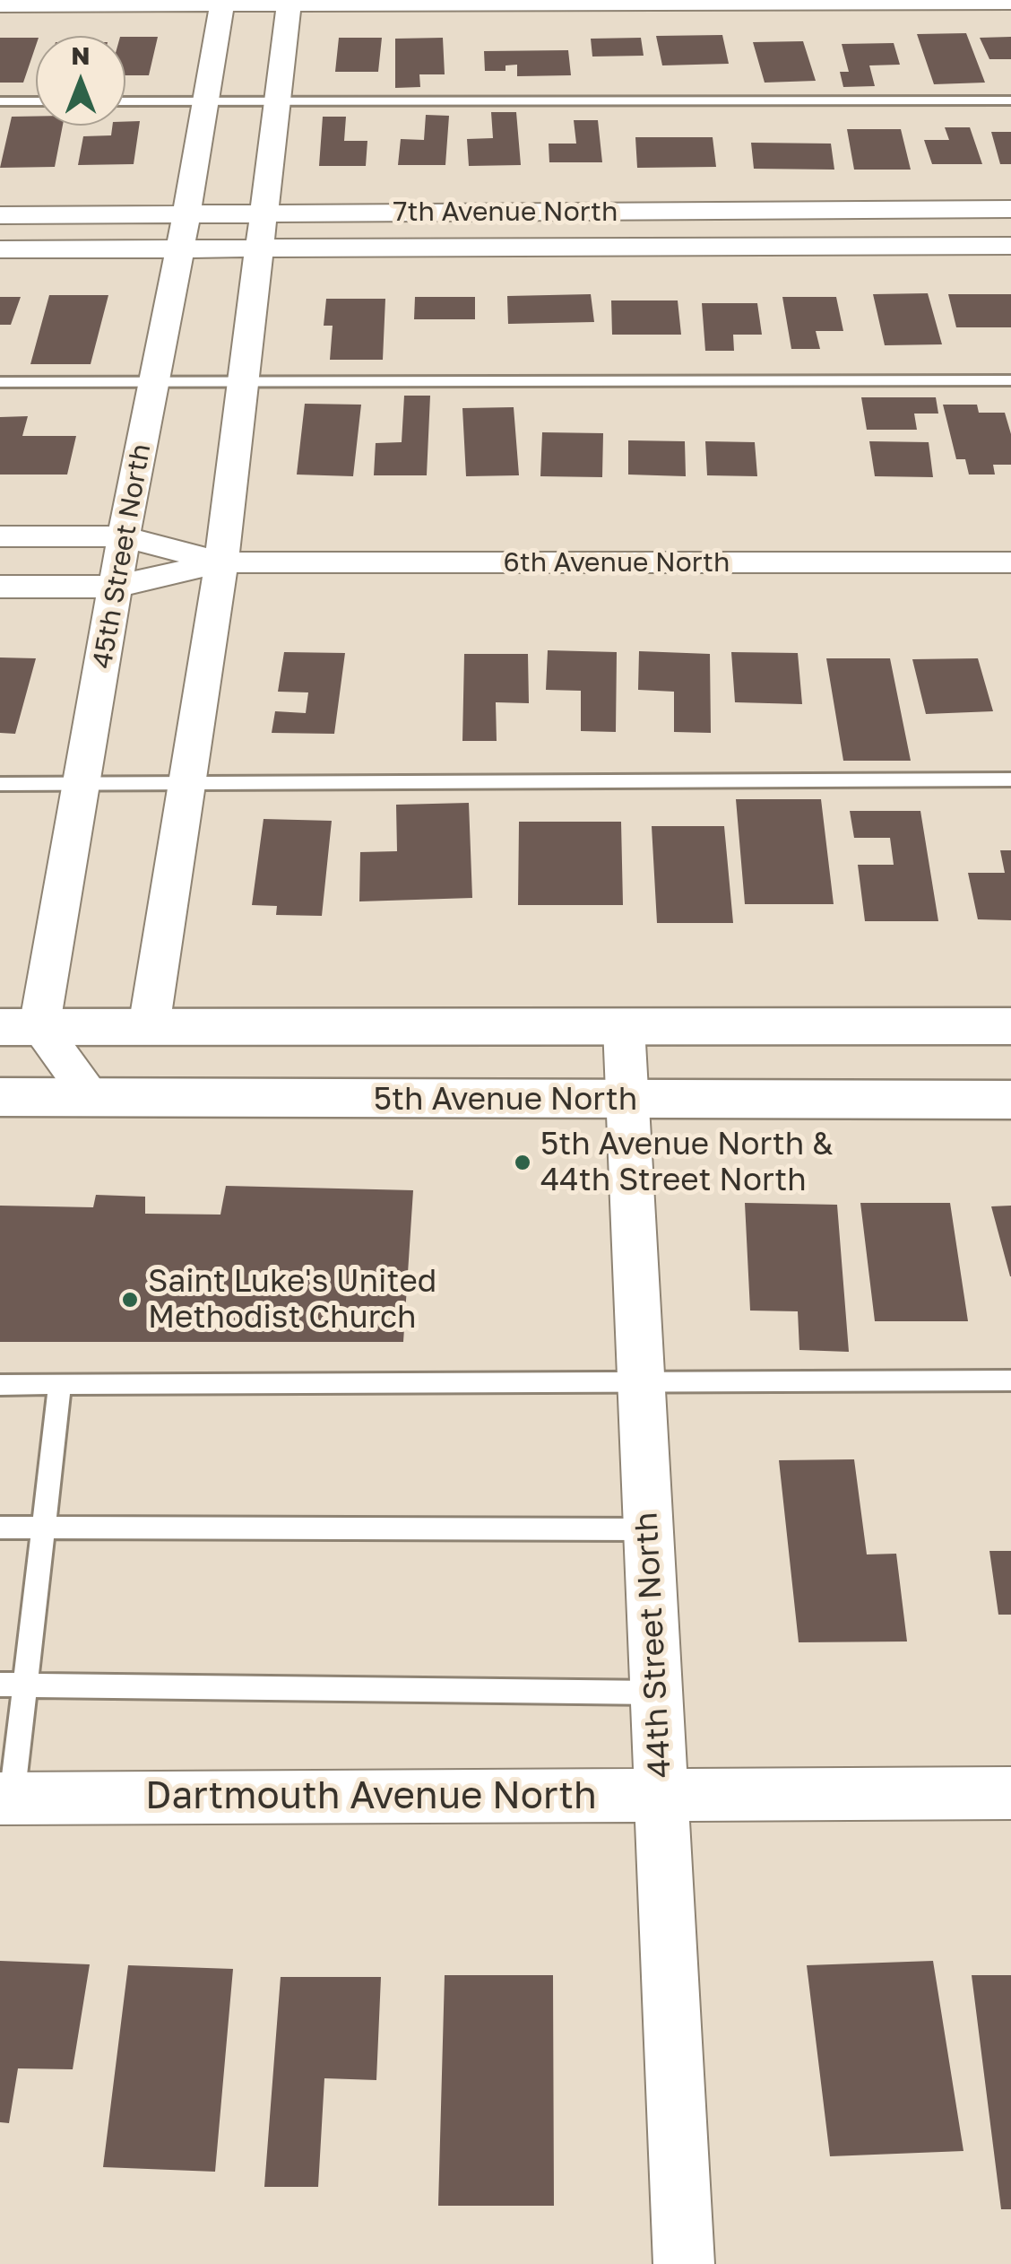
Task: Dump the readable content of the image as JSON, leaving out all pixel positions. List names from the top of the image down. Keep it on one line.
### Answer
{"streets":{"main road":["5th Avenue North"],"street":["7th Avenue North","45th Street North","6th Avenue North","44th Street North","Dartmouth Avenue North"]},"crossings":[["7th Avenue North","45th Street North"],["45th Street North","6th Avenue North"],["5th Avenue North","44th Street North"],["44th Street North","Dartmouth Avenue North"]],"places":["5th Avenue North & 44th Street North","Saint Luke's United Methodist Church"],"north":"top"}
